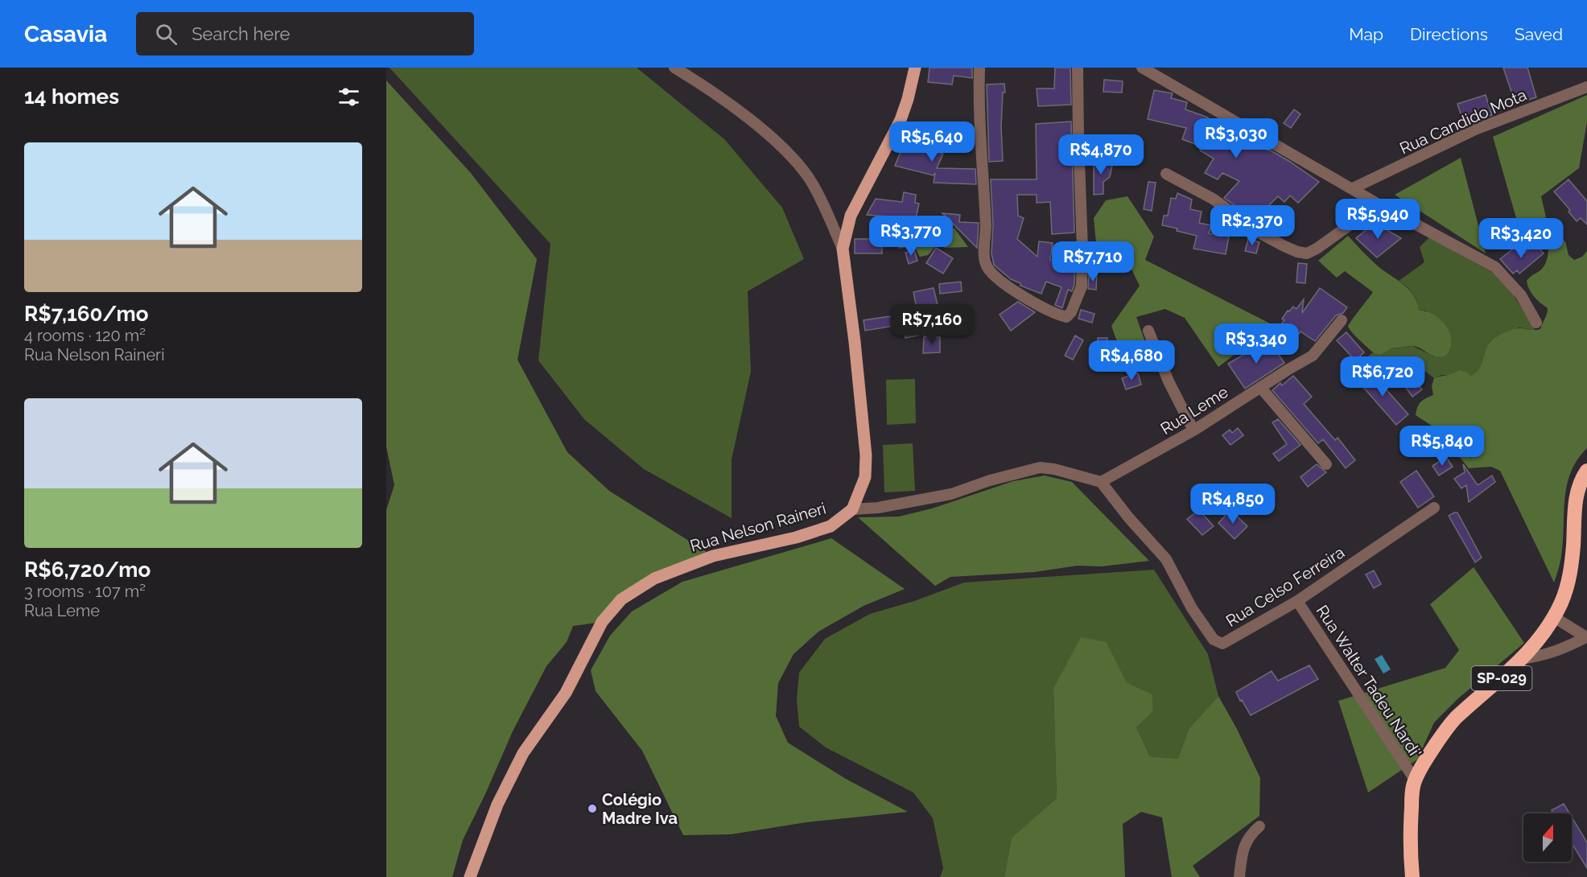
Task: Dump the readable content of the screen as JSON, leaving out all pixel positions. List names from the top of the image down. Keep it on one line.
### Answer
{"streets":{"highway":["SP-029"],"main road":["Rua Nelson Raineri"],"street":["Rua Candido Mota","Rua Leme","Rua Celso Ferreira","Rua Walter Tadeu Nardi'"]},"crossings":[["Rua Leme","Rua Celso Ferreira"],["Rua Celso Ferreira","Rua Walter Tadeu Nardi'"],["SP-029","Rua Walter Tadeu Nardi'"]],"places":["Colégio Madre Iva"],"north":"top","page":{"header":"Casavia","search":"Search here","nav":["Map","Directions","Saved"],"heading":"14 homes","price":["R$3,030","R$5,640","R$4,870","R$5,940","R$2,370","R$3,770","R$3,420","R$7,710","R$7,160","R$3,340","R$4,680","R$6,720","R$5,840","R$4,850"],"list":[{"name":"R$7,160/mo","note":"4 rooms · 120 m² · Rua Nelson Raineri"},{"name":"R$6,720/mo","note":"3 rooms · 107 m² · Rua Leme"}]}}
